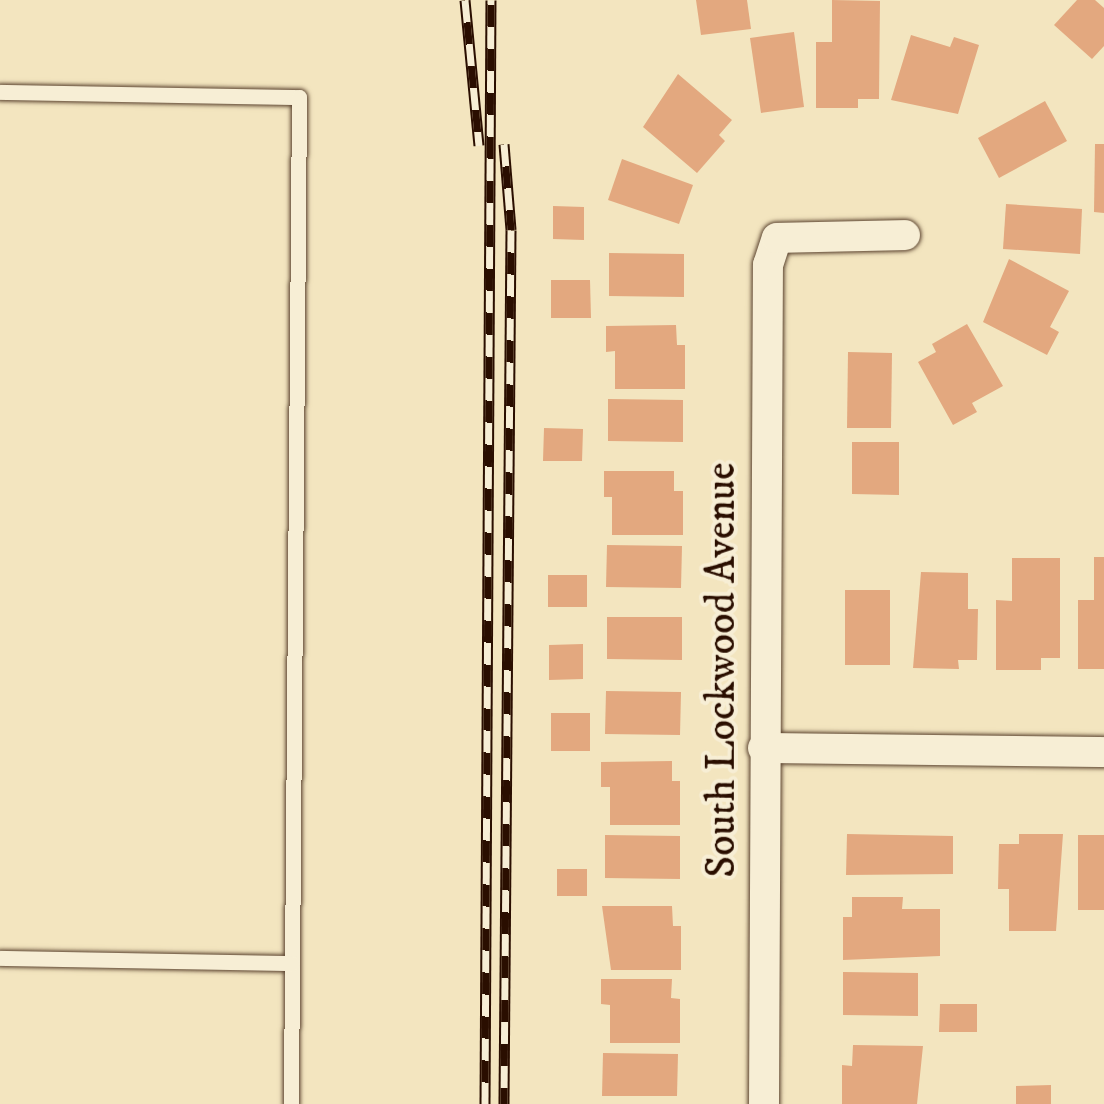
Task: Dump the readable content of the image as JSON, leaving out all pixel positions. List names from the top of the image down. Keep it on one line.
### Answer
{"streets":{"street":["South Lockwood Avenue"]}}
